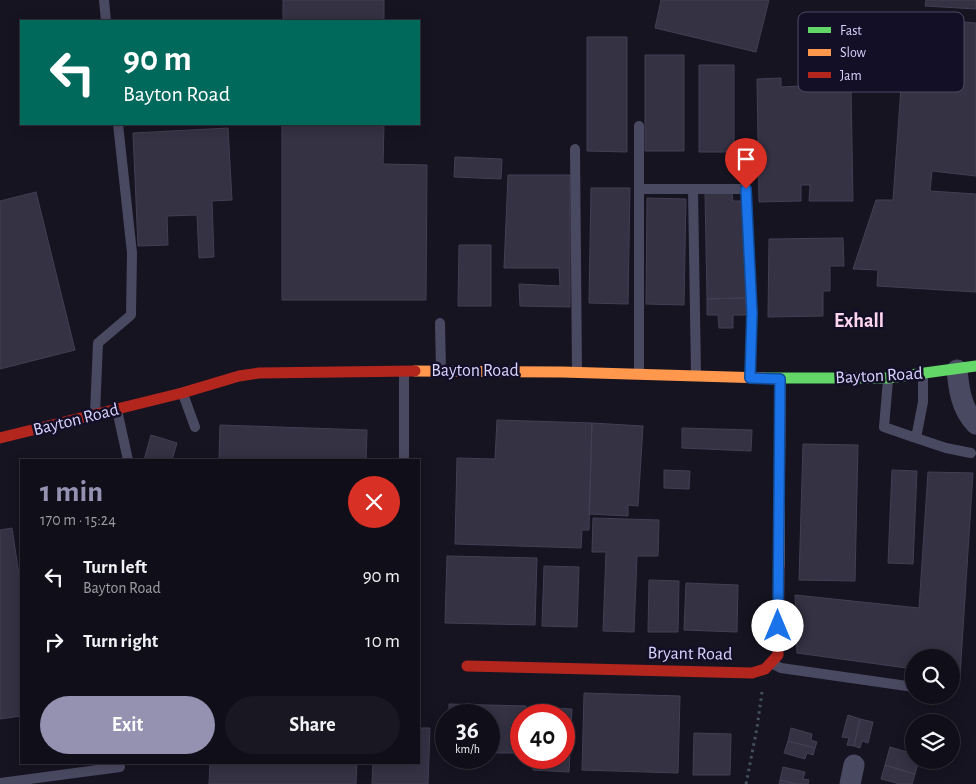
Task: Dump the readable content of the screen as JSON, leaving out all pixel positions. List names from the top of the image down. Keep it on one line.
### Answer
{"streets":{"street":["Bayton Road","Bryant Road"]},"districts":["Exhall"],"legend":["Fast","Slow","Jam"],"page":{"turn":["90 m","Bayton Road"],"heading":["1 min","170 m · 15:24"],"list":[{"name":"Turn left","note":"Bayton Road","value":"90 m"},{"name":"Turn right","value":"10 m"}],"buttons":["Exit","Share"],"speed":"36 km/h","limit":"40"}}
